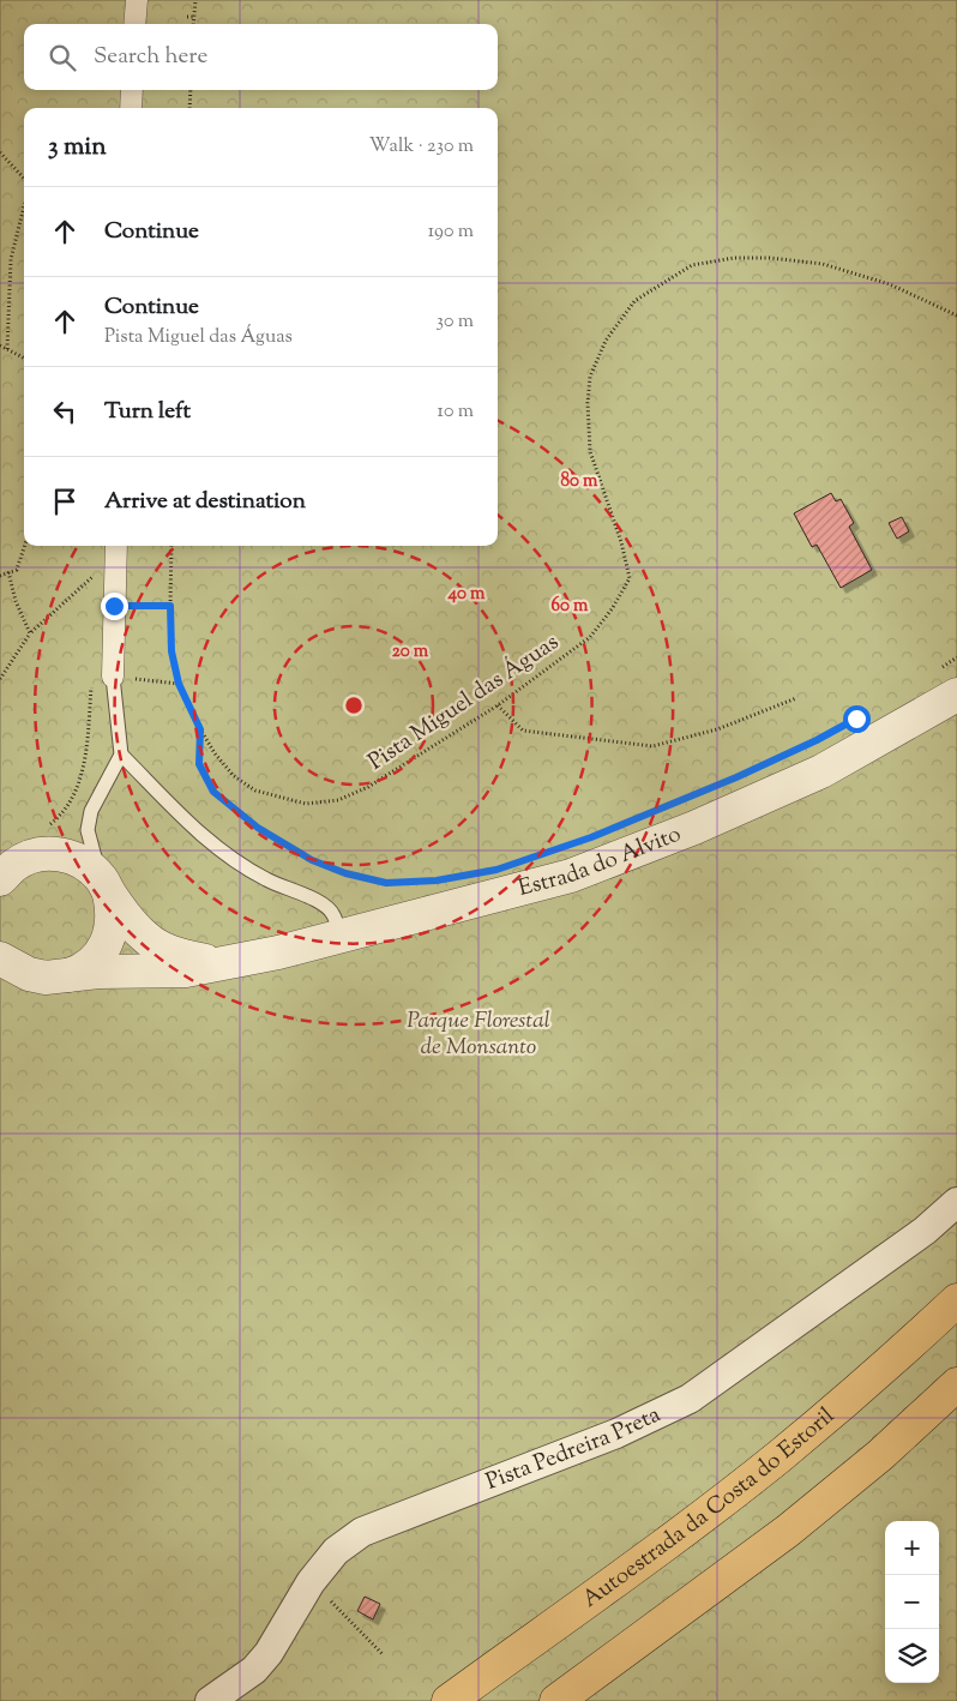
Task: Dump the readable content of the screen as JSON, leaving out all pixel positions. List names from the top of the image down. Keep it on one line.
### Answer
{"streets":{"highway":["Autoestrada da Costa do Estoril"],"street":["Estrada do Alvito","Pista Pedreira Preta"],"path":["Pista Miguel das Águas"]},"parks":["Parque Florestal de Monsanto"],"page":{"search":"Search here","heading":["3 min","Walk · 230 m"],"list":[["Continue","190 m"],["Continue","Pista Miguel das Águas","30 m"],["Turn left","10 m"],"Arrive at destination"],"map_buttons":["+","−"]},"rings":["80 m","40 m","60 m","20 m"]}
